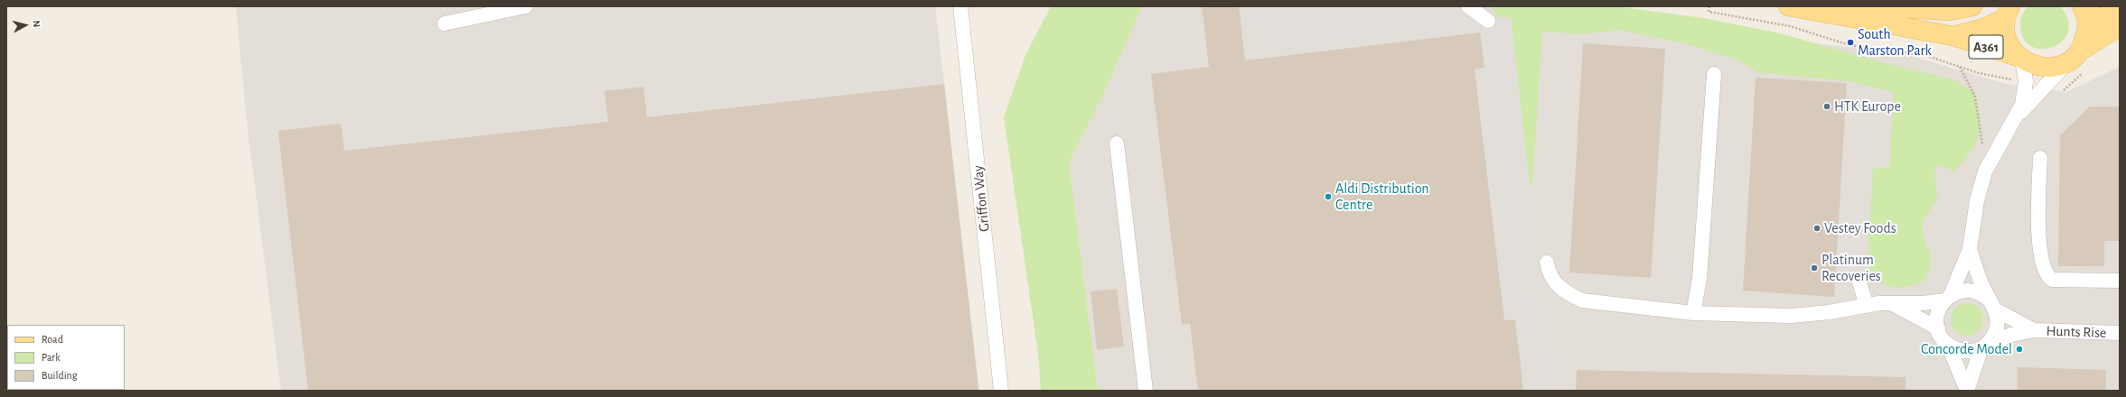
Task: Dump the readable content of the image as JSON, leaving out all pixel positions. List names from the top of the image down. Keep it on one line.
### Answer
{"streets":{"main road":["A361"],"street":["Griffon Way","Hunts Rise"]},"places":["South Marston Park","HTK Europe","Aldi Distribution Centre","Vestey Foods","Platinum Recoveries","Concorde Model"],"legend":["Road","Park","Building"],"north":"right"}
